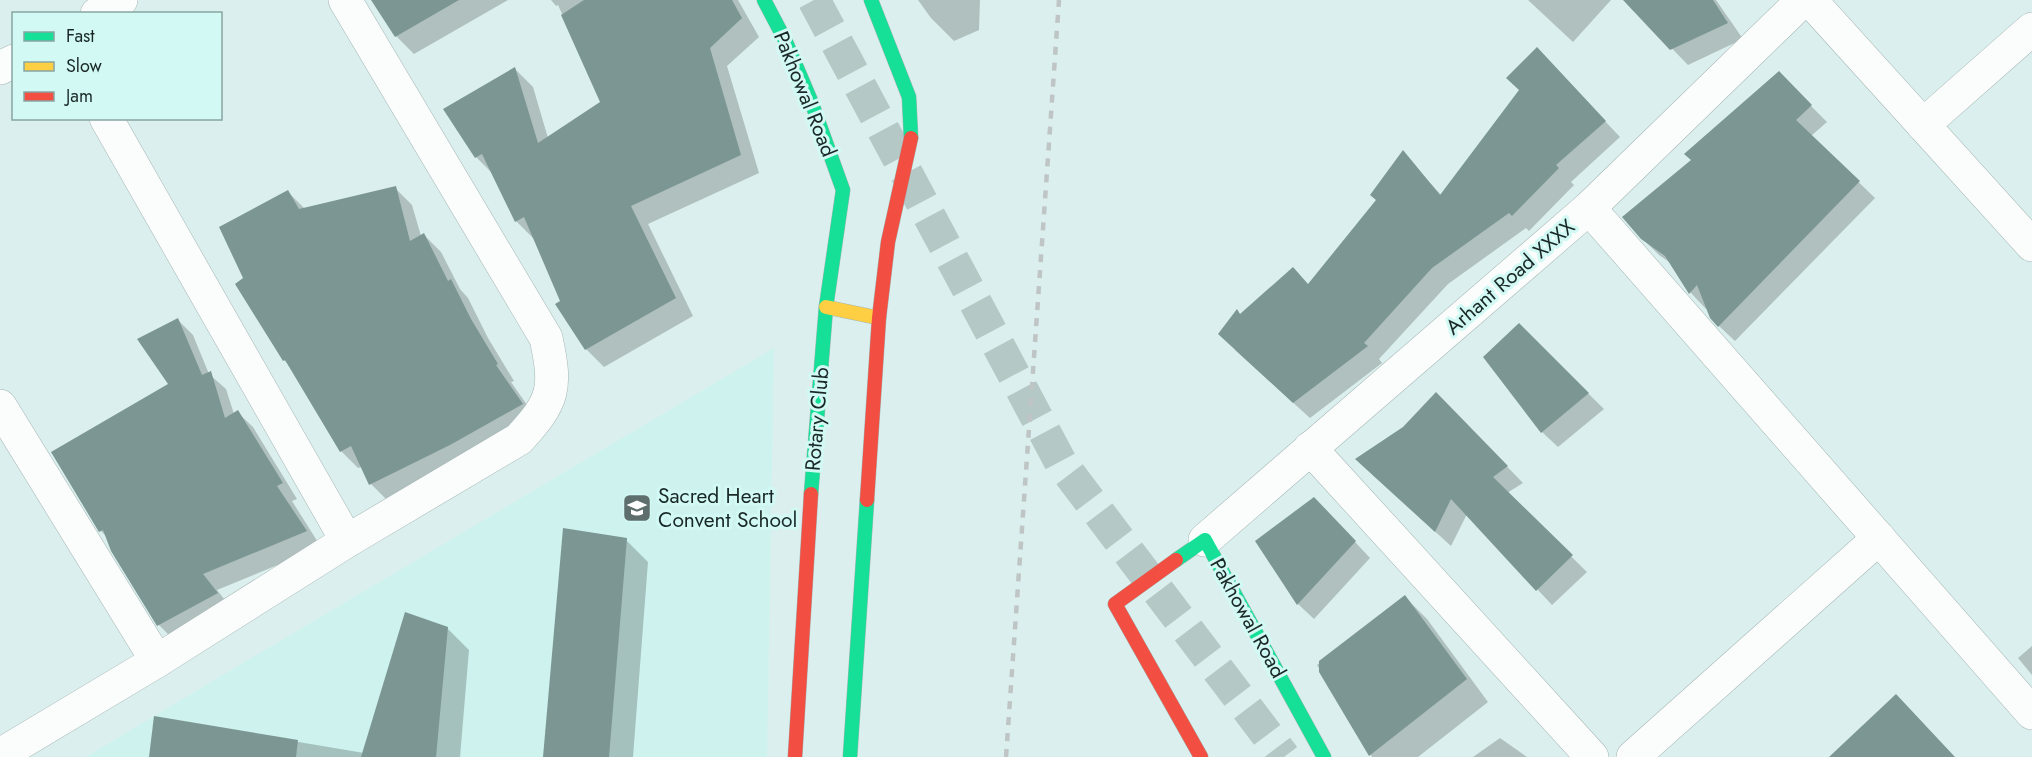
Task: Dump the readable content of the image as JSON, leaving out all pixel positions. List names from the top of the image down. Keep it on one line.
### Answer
{"streets":{"street":["Pakhowal Road","Arhant Road XXXX","Rotary Club"]},"crossings":[["Pakhowal Road","Arhant Road XXXX"],["Pakhowal Road","Rotary Club"]],"places":{"school or university":["Sacred Heart Convent School"]},"legend":["Fast","Slow","Jam"]}
